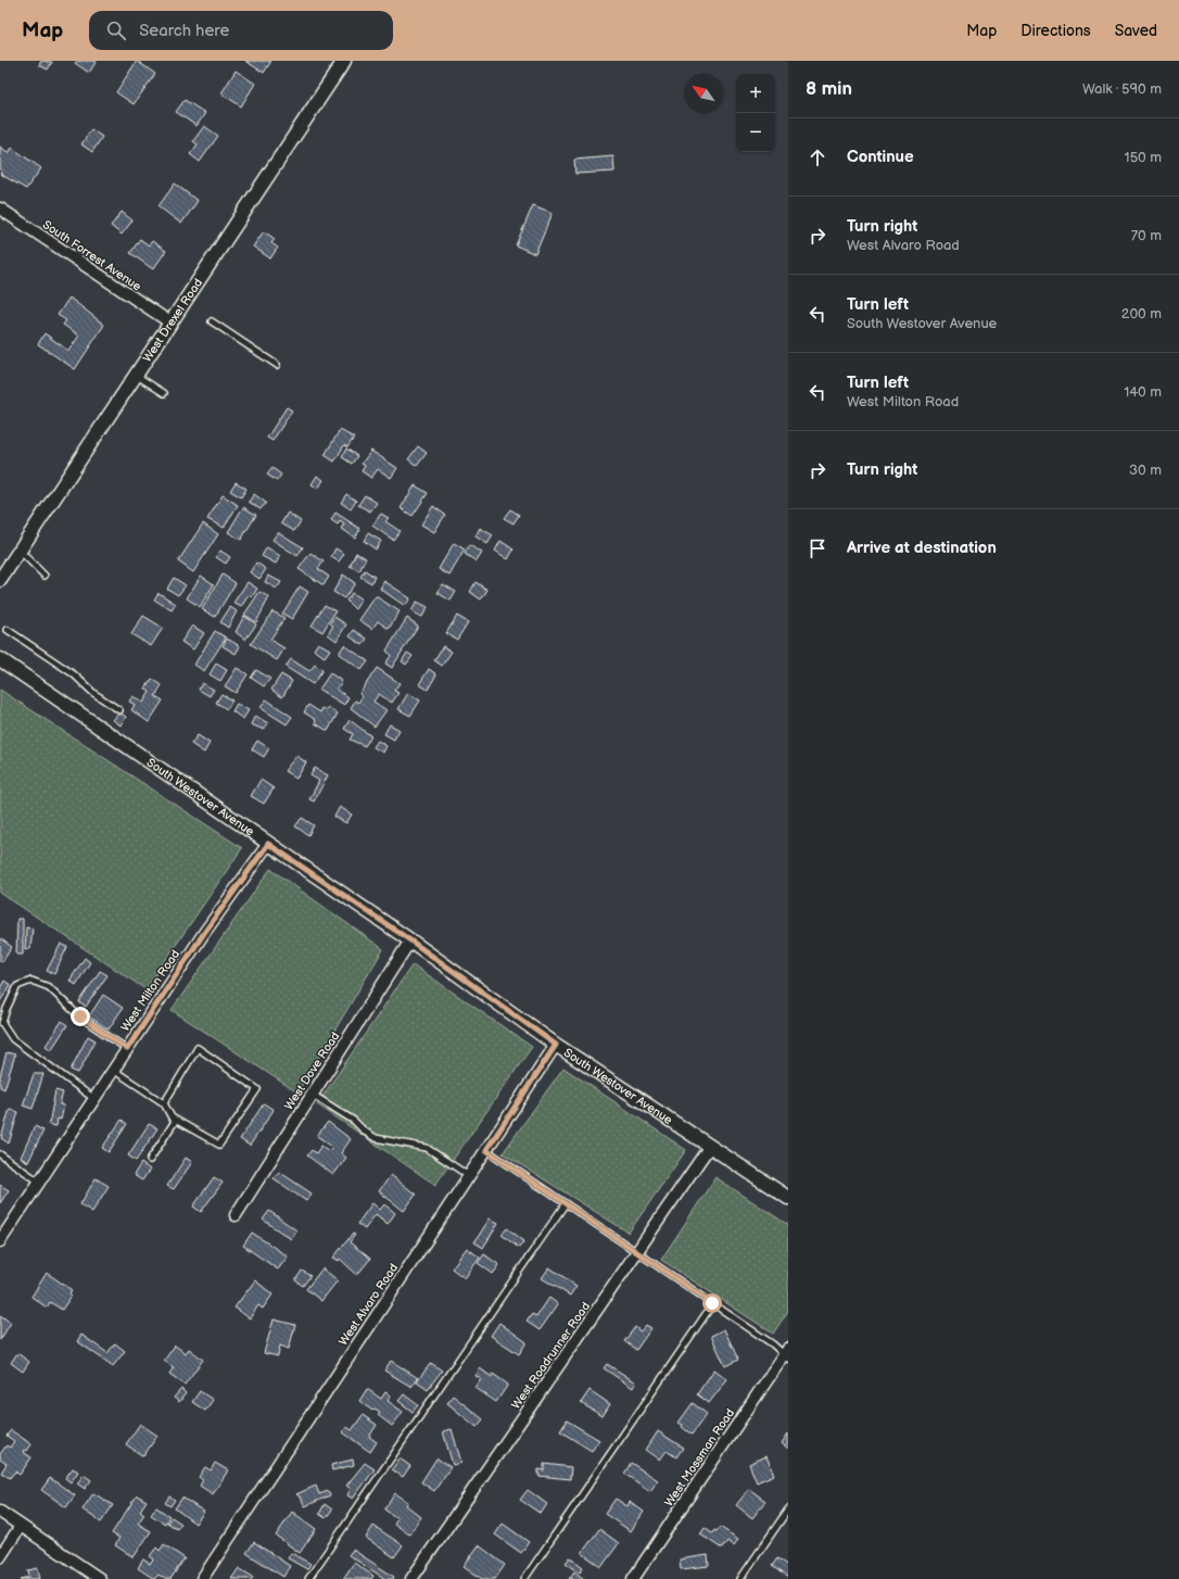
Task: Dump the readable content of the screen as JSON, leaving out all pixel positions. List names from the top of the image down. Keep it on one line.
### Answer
{"streets":{"street":["South Forrest Avenue","West Drexel Road","South Westover Avenue","West Milton Road","West Dove Road","West Alvaro Road","West Roadrunner Road","West Mossman Road"]},"crossings":[["South Forrest Avenue","West Drexel Road"],["South Westover Avenue","West Milton Road"],["South Westover Avenue","West Dove Road"],["South Westover Avenue","West Alvaro Road"],["South Westover Avenue","West Roadrunner Road"]],"north":"top left","page":{"header":"Map","search":"Search here","nav":["Map","Directions","Saved"],"heading":["8 min","Walk · 590 m"],"map_buttons":["+","−"],"list":[["Continue","150 m"],["Turn right","West Alvaro Road","70 m"],["Turn left","South Westover Avenue","200 m"],["Turn left","West Milton Road","140 m"],["Turn right","30 m"],"Arrive at destination"]}}
